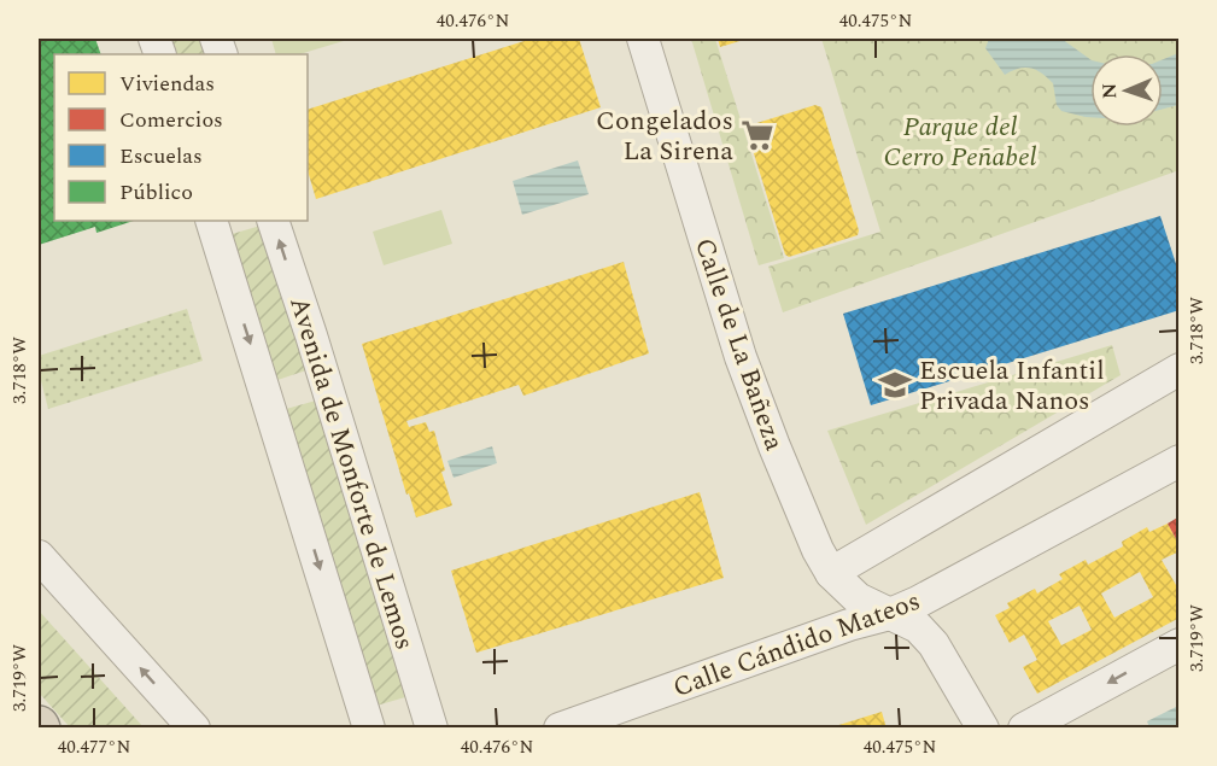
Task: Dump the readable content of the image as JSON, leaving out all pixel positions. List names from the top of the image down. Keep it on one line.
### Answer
{"streets":{"street":["Calle de La Bañeza","Avenida de Monforte de Lemos","Calle Cándido Mateos"]},"crossings":[["Calle de La Bañeza","Calle Cándido Mateos"]],"parks":["Parque del Cerro Peñabel"],"places":{"supermarket":["Congelados La Sirena"],"school or university":["Escuela Infantil Privada Nanos"]},"legend":["Viviendas","Comercios","Escuelas","Público"],"north":"left","coordinates":["40.476°N","40.475°N","3.718°W","3.719°W","40.477°N"]}
